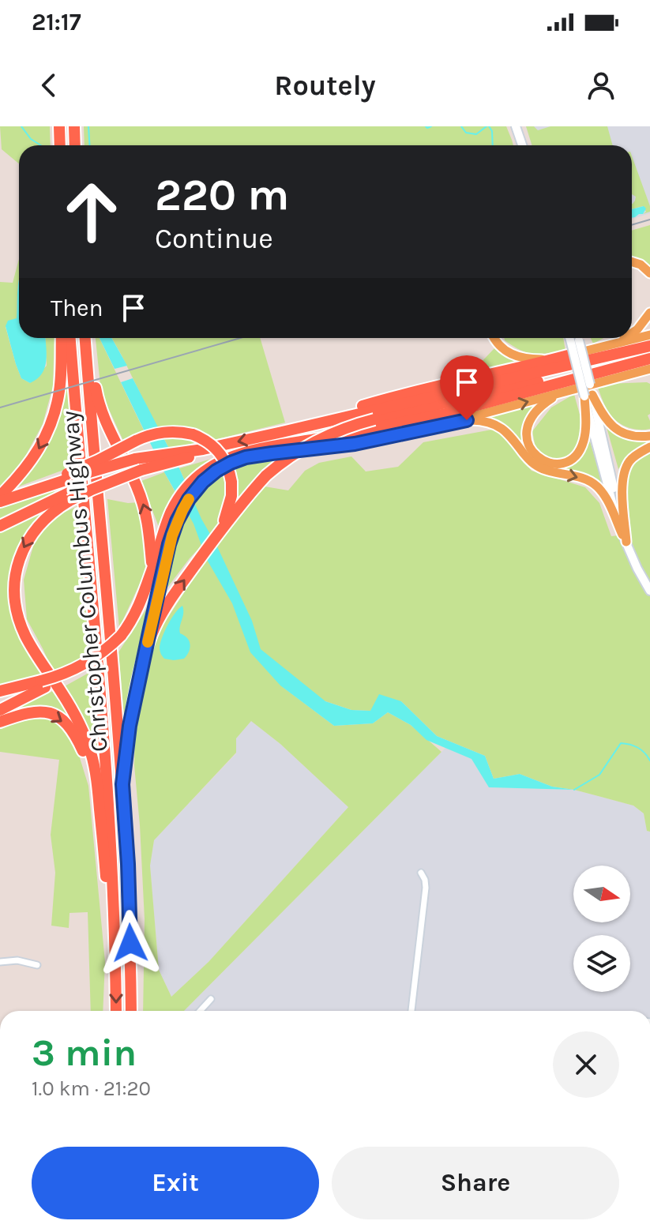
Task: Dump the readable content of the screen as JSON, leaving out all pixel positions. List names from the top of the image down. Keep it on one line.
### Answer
{"streets":{"highway":["Christopher Columbus Highway"]},"north":"right","page":{"status":"21:17","header":"Routely","turn":["220 m","Continue"],"then":"Then","heading":["3 min","1.0 km · 21:20"],"buttons":["Exit","Share"]}}
